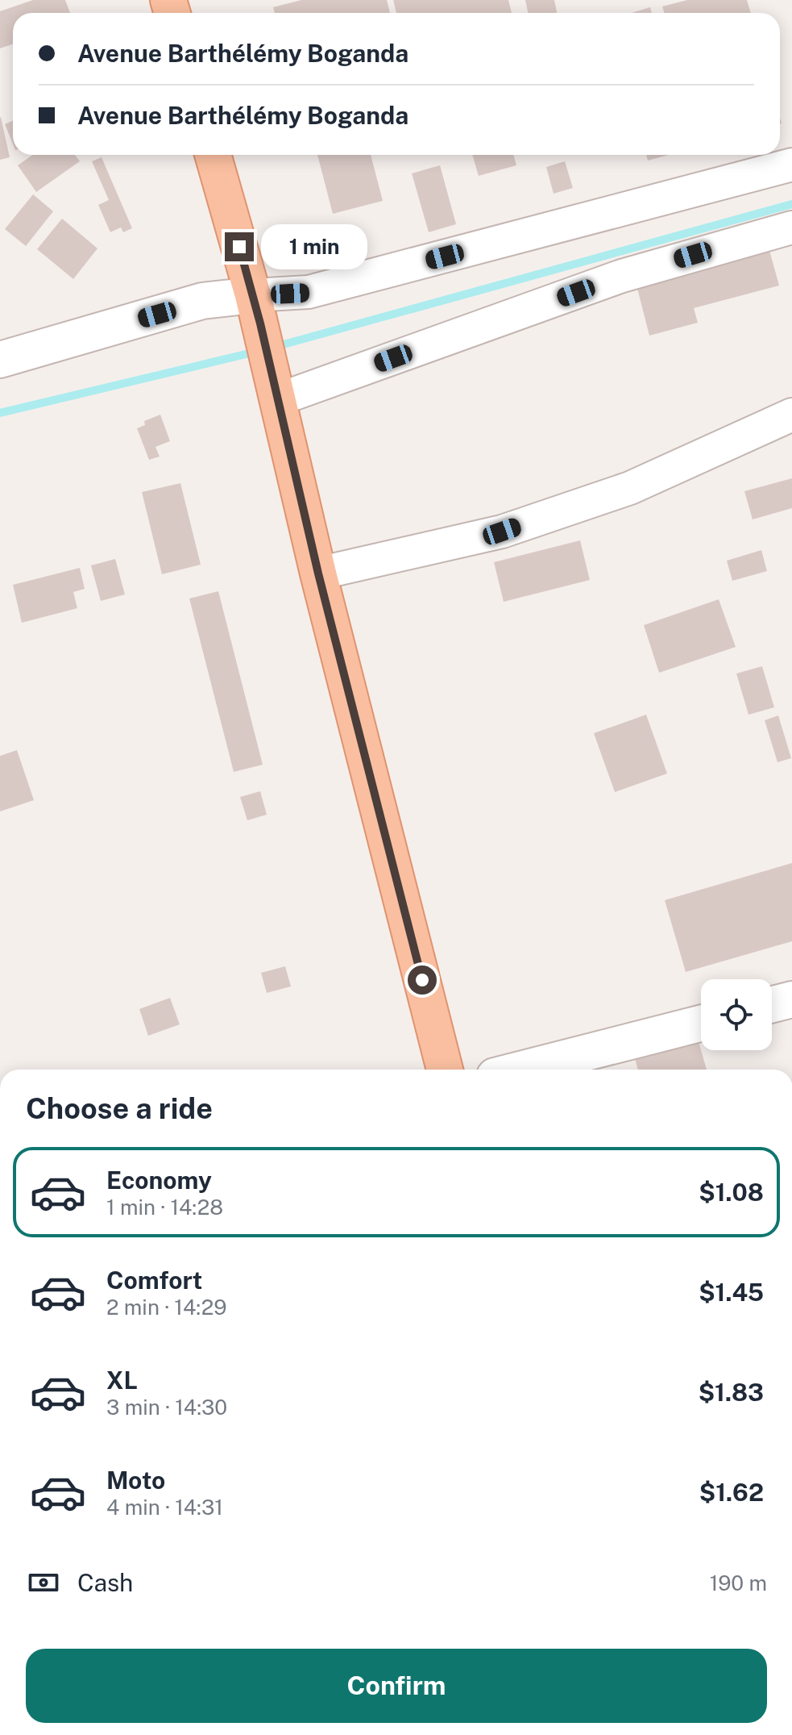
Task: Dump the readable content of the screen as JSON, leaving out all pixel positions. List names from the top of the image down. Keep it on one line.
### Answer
{"page":{"banner":["Avenue Barthélémy Boganda","Avenue Barthélémy Boganda"],"bubble":"1 min","heading":"Choose a ride","list":[{"name":"Economy","note":"1 min · 14:28","value":"$1.08"},{"name":"Comfort","note":"2 min · 14:29","value":"$1.45"},{"name":"XL","note":"3 min · 14:30","value":"$1.83"},{"name":"Moto","note":"4 min · 14:31","value":"$1.62"}],"pay":["Cash","190 m"],"buttons":"Confirm"}}
